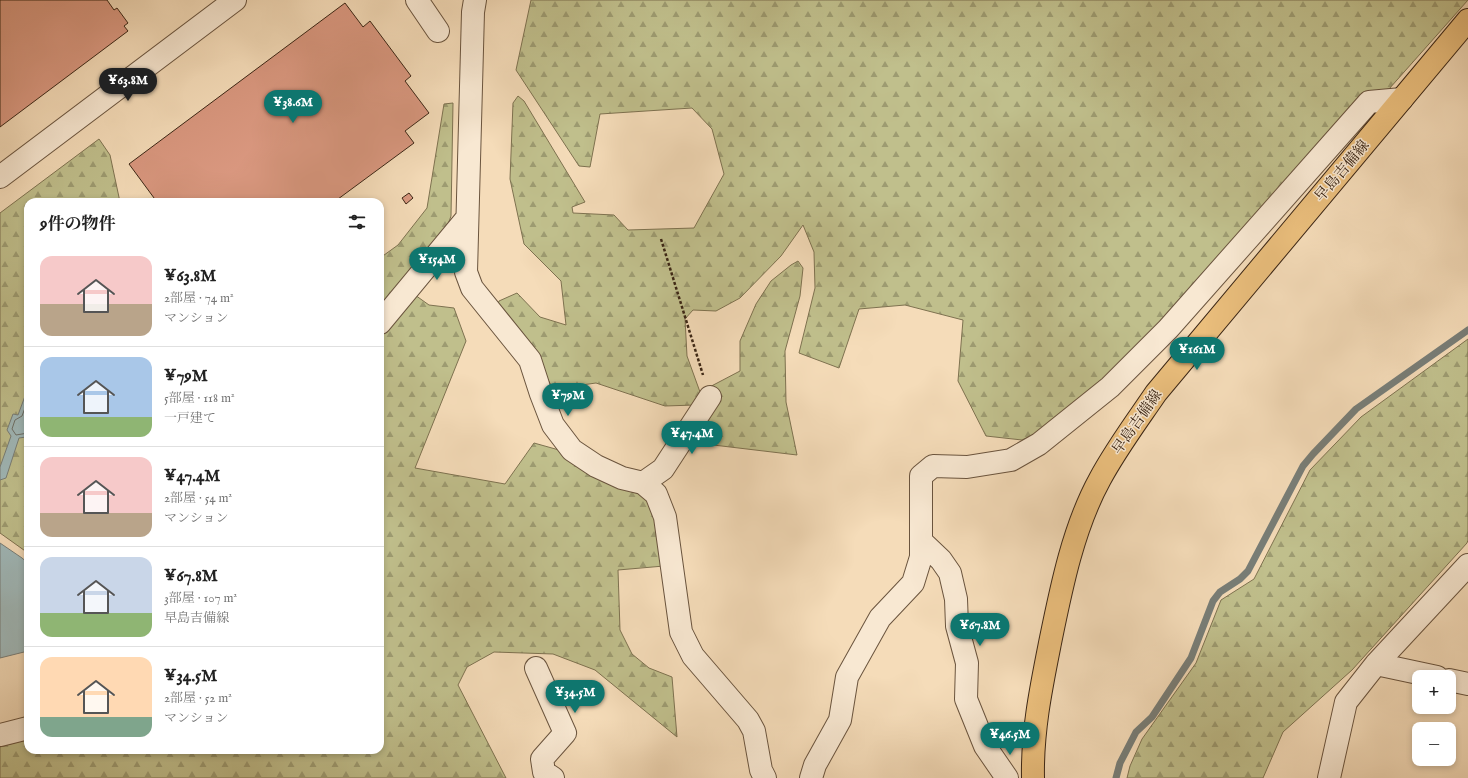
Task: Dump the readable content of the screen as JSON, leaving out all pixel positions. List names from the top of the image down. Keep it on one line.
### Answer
{"streets":{"main road":["早島吉備線"]},"page":{"price":["¥63.8M","¥38.6M","¥154M","¥161M","¥79M","¥47.4M","¥67.8M","¥34.5M","¥46.5M"],"heading":"9件の物件","list":[{"name":"¥63.8M","note":"2部屋 · 74 m² · マンション"},{"name":"¥79M","note":"5部屋 · 118 m² · 一戸建て"},{"name":"¥47.4M","note":"2部屋 · 54 m² · マンション"},{"name":"¥67.8M","note":"3部屋 · 107 m² · 早島吉備線"},{"name":"¥34.5M","note":"2部屋 · 52 m² · マンション"}],"map_buttons":["+","−"]}}
